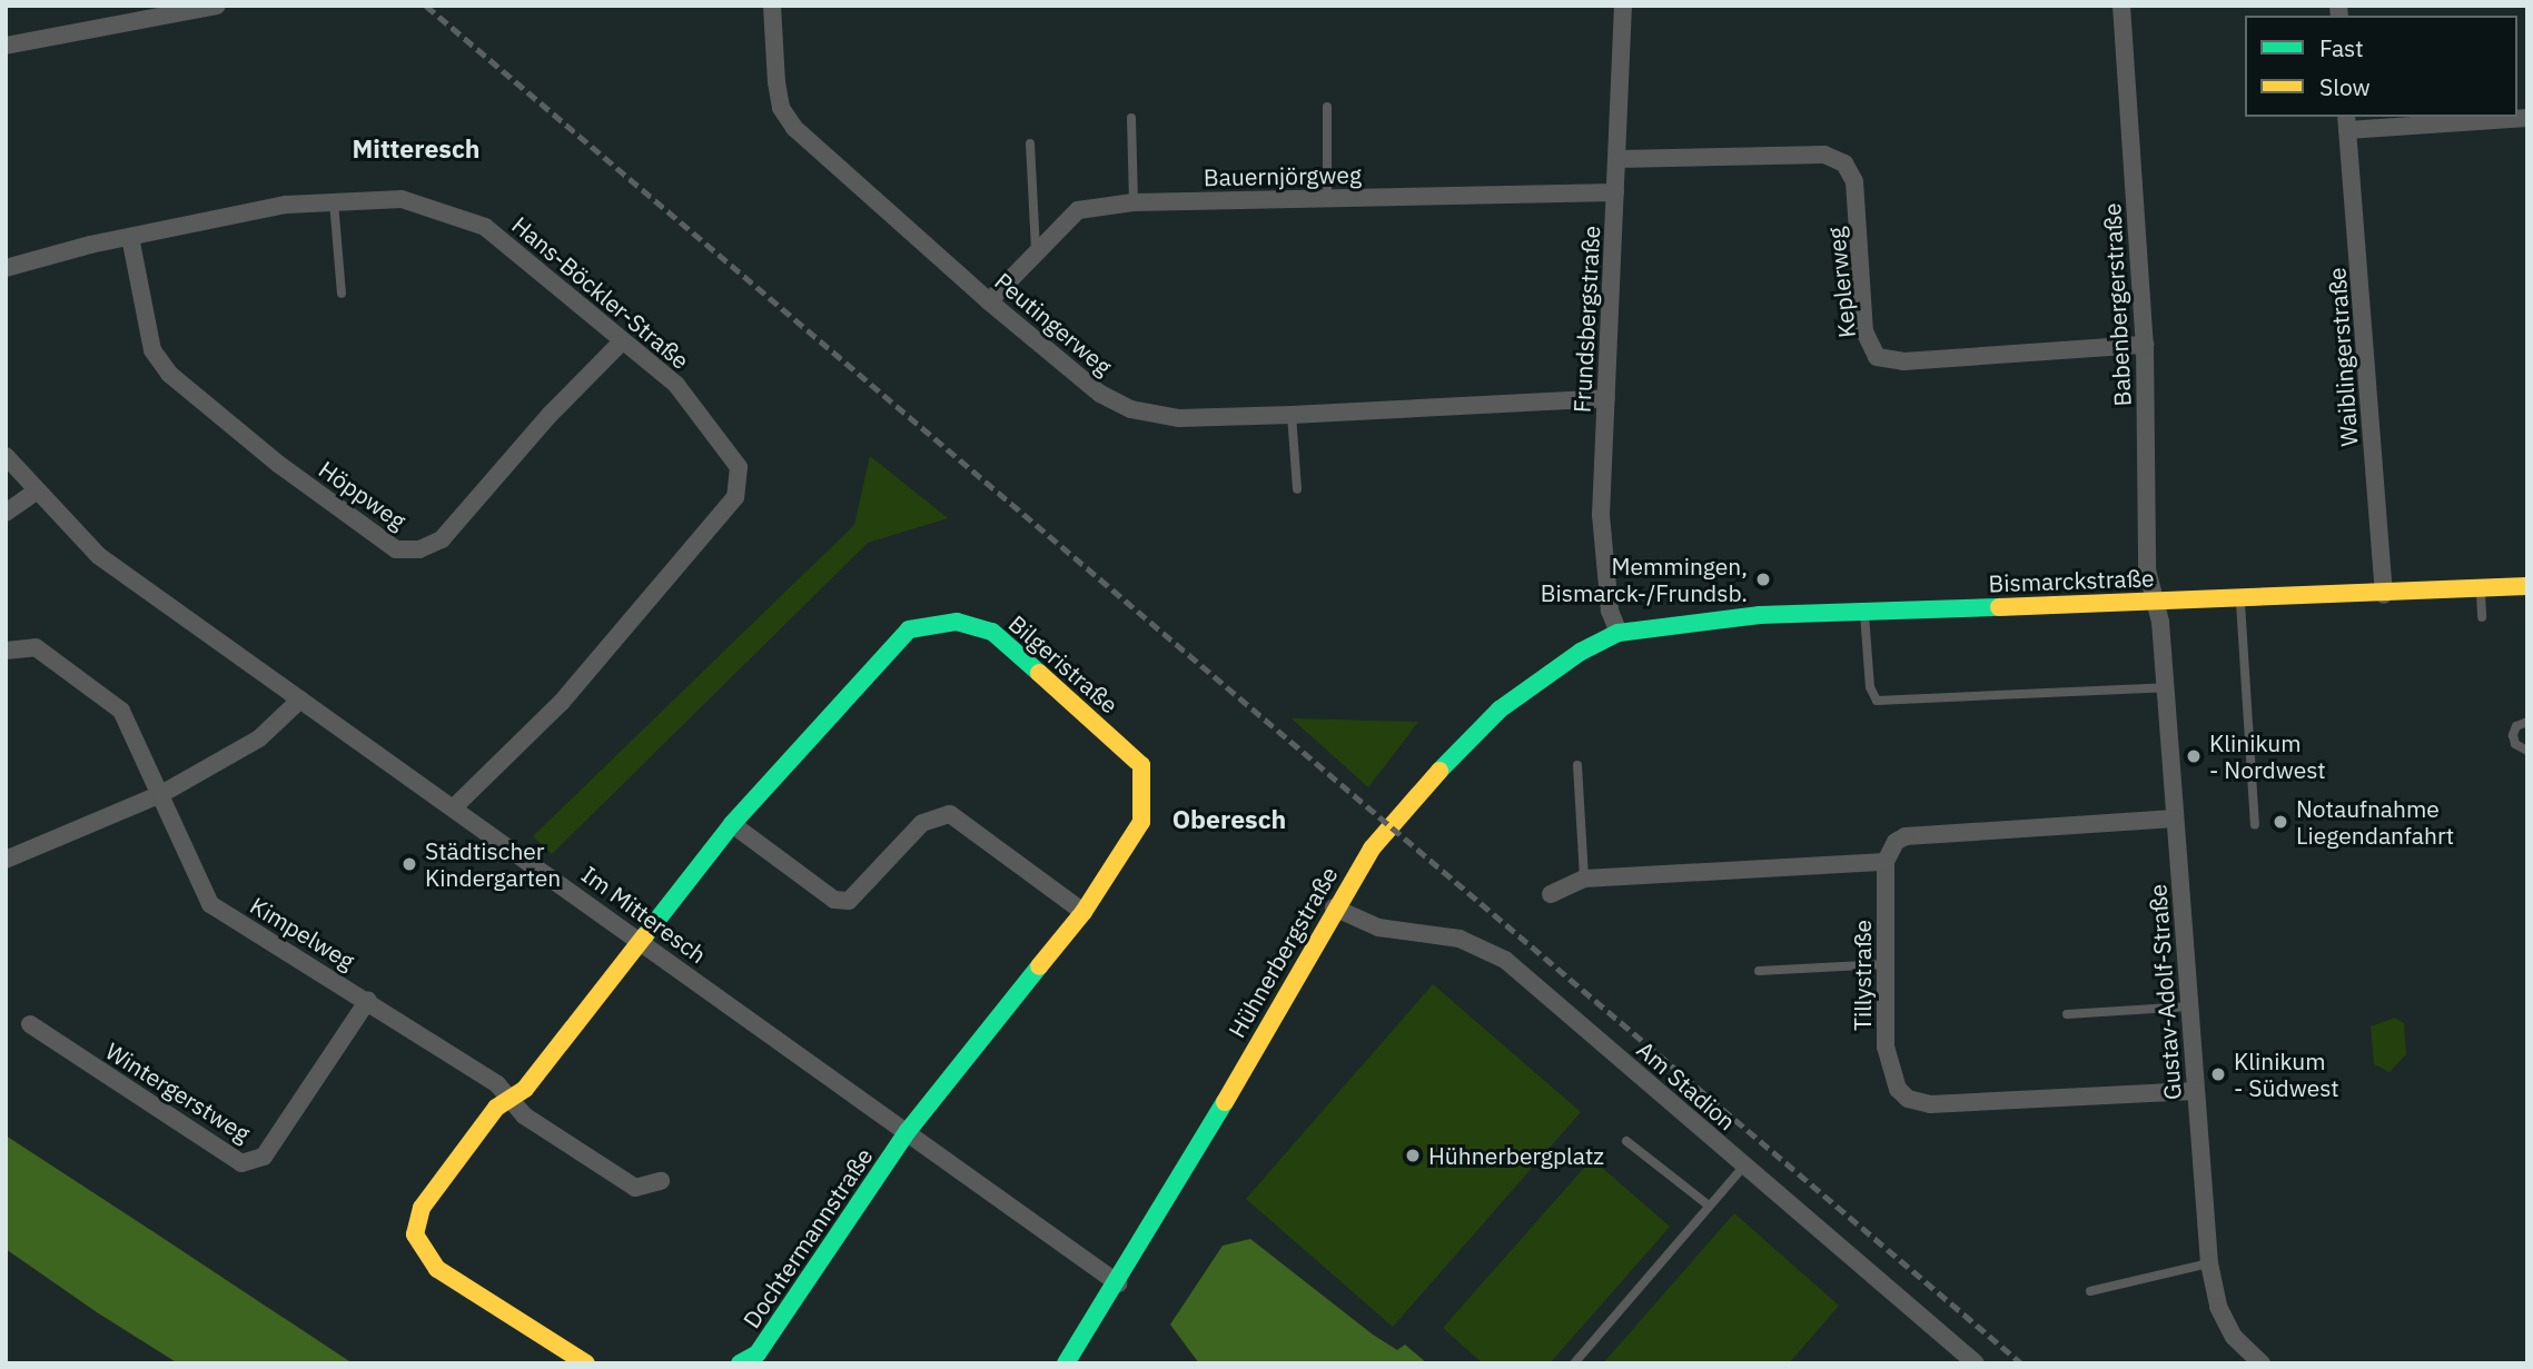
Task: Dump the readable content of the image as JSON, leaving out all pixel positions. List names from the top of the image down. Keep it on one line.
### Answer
{"streets":{"street":["Bauernjörgweg","Keplerweg","Hans-Böckler-Straße","Babenbergerstraße","Frundsbergstraße","Peutingerweg","Waiblingerstraße","Höppweg","Bismarckstraße","Bilgeristraße","Im Mitteresch","Kimpelweg","Hühnerbergstraße","Tillystraße","Gustav-Adolf-Straße","Am Stadion","Wintergerstweg","Dochtermannstraße"]},"crossings":[["Bauernjörgweg","Frundsbergstraße"],["Bauernjörgweg","Peutingerweg"],["Keplerweg","Babenbergerstraße"],["Keplerweg","Frundsbergstraße"],["Hans-Böckler-Straße","Höppweg"],["Hans-Böckler-Straße","Im Mitteresch"],["Babenbergerstraße","Bismarckstraße"],["Babenbergerstraße","Gustav-Adolf-Straße"],["Frundsbergstraße","Peutingerweg"],["Frundsbergstraße","Bismarckstraße"],["Frundsbergstraße","Hühnerbergstraße"],["Waiblingerstraße","Bismarckstraße"],["Bismarckstraße","Hühnerbergstraße"],["Bismarckstraße","Gustav-Adolf-Straße"],["Bilgeristraße","Im Mitteresch"],["Bilgeristraße","Dochtermannstraße"],["Im Mitteresch","Hühnerbergstraße"],["Im Mitteresch","Dochtermannstraße"],["Kimpelweg","Wintergerstweg"],["Hühnerbergstraße","Am Stadion"],["Tillystraße","Gustav-Adolf-Straße"]],"districts":["Mitteresch","Oberesch"],"places":["Memmingen, Bismarck-/Frundsb.","Klinikum - Nordwest","Notaufnahme Liegendanfahrt","Städtischer Kindergarten","Klinikum - Südwest","Hühnerbergplatz"],"legend":["Fast","Slow"]}
